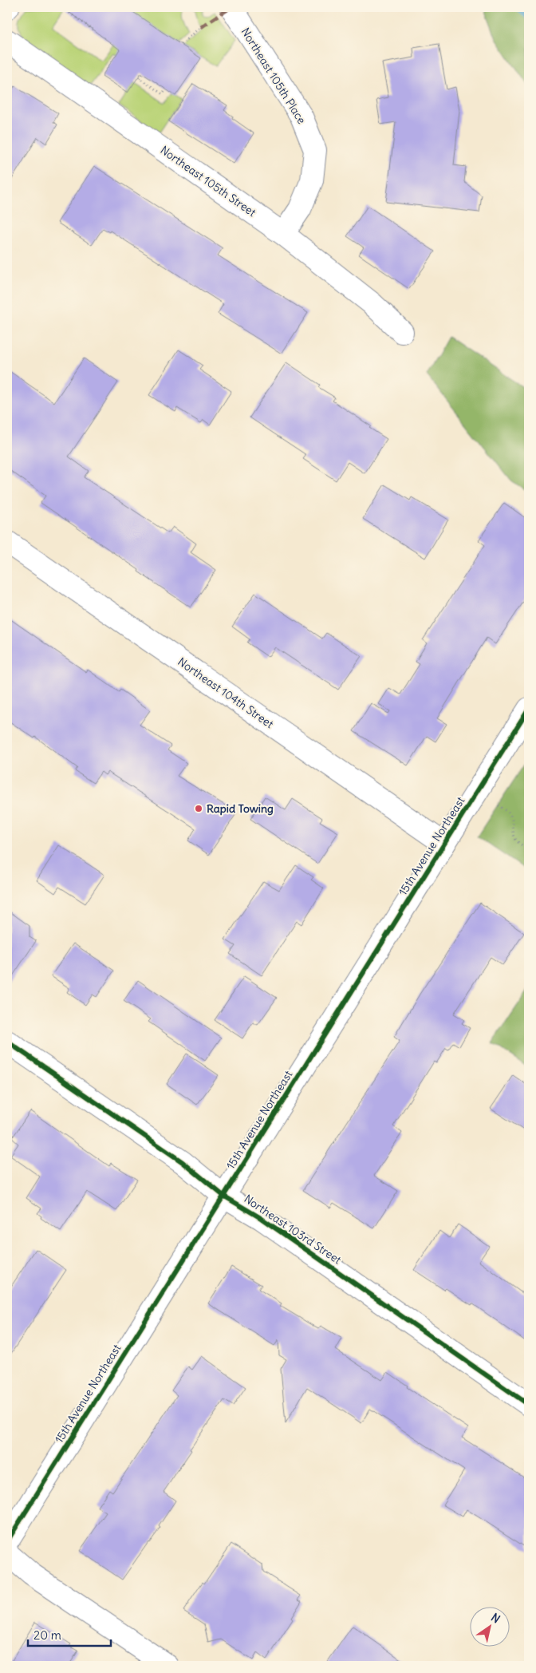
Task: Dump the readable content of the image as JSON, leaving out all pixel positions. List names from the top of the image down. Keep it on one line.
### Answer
{"streets":{"street":["Northeast 105th Place","Northeast 105th Street","Northeast 104th Street","15th Avenue Northeast","Northeast 103rd Street"]},"crossings":[["Northeast 105th Place","Northeast 105th Street"],["Northeast 104th Street","15th Avenue Northeast"],["15th Avenue Northeast","Northeast 103rd Street"]],"places":["Rapid Towing"],"scale_bar":"20 m","north":"top right"}
